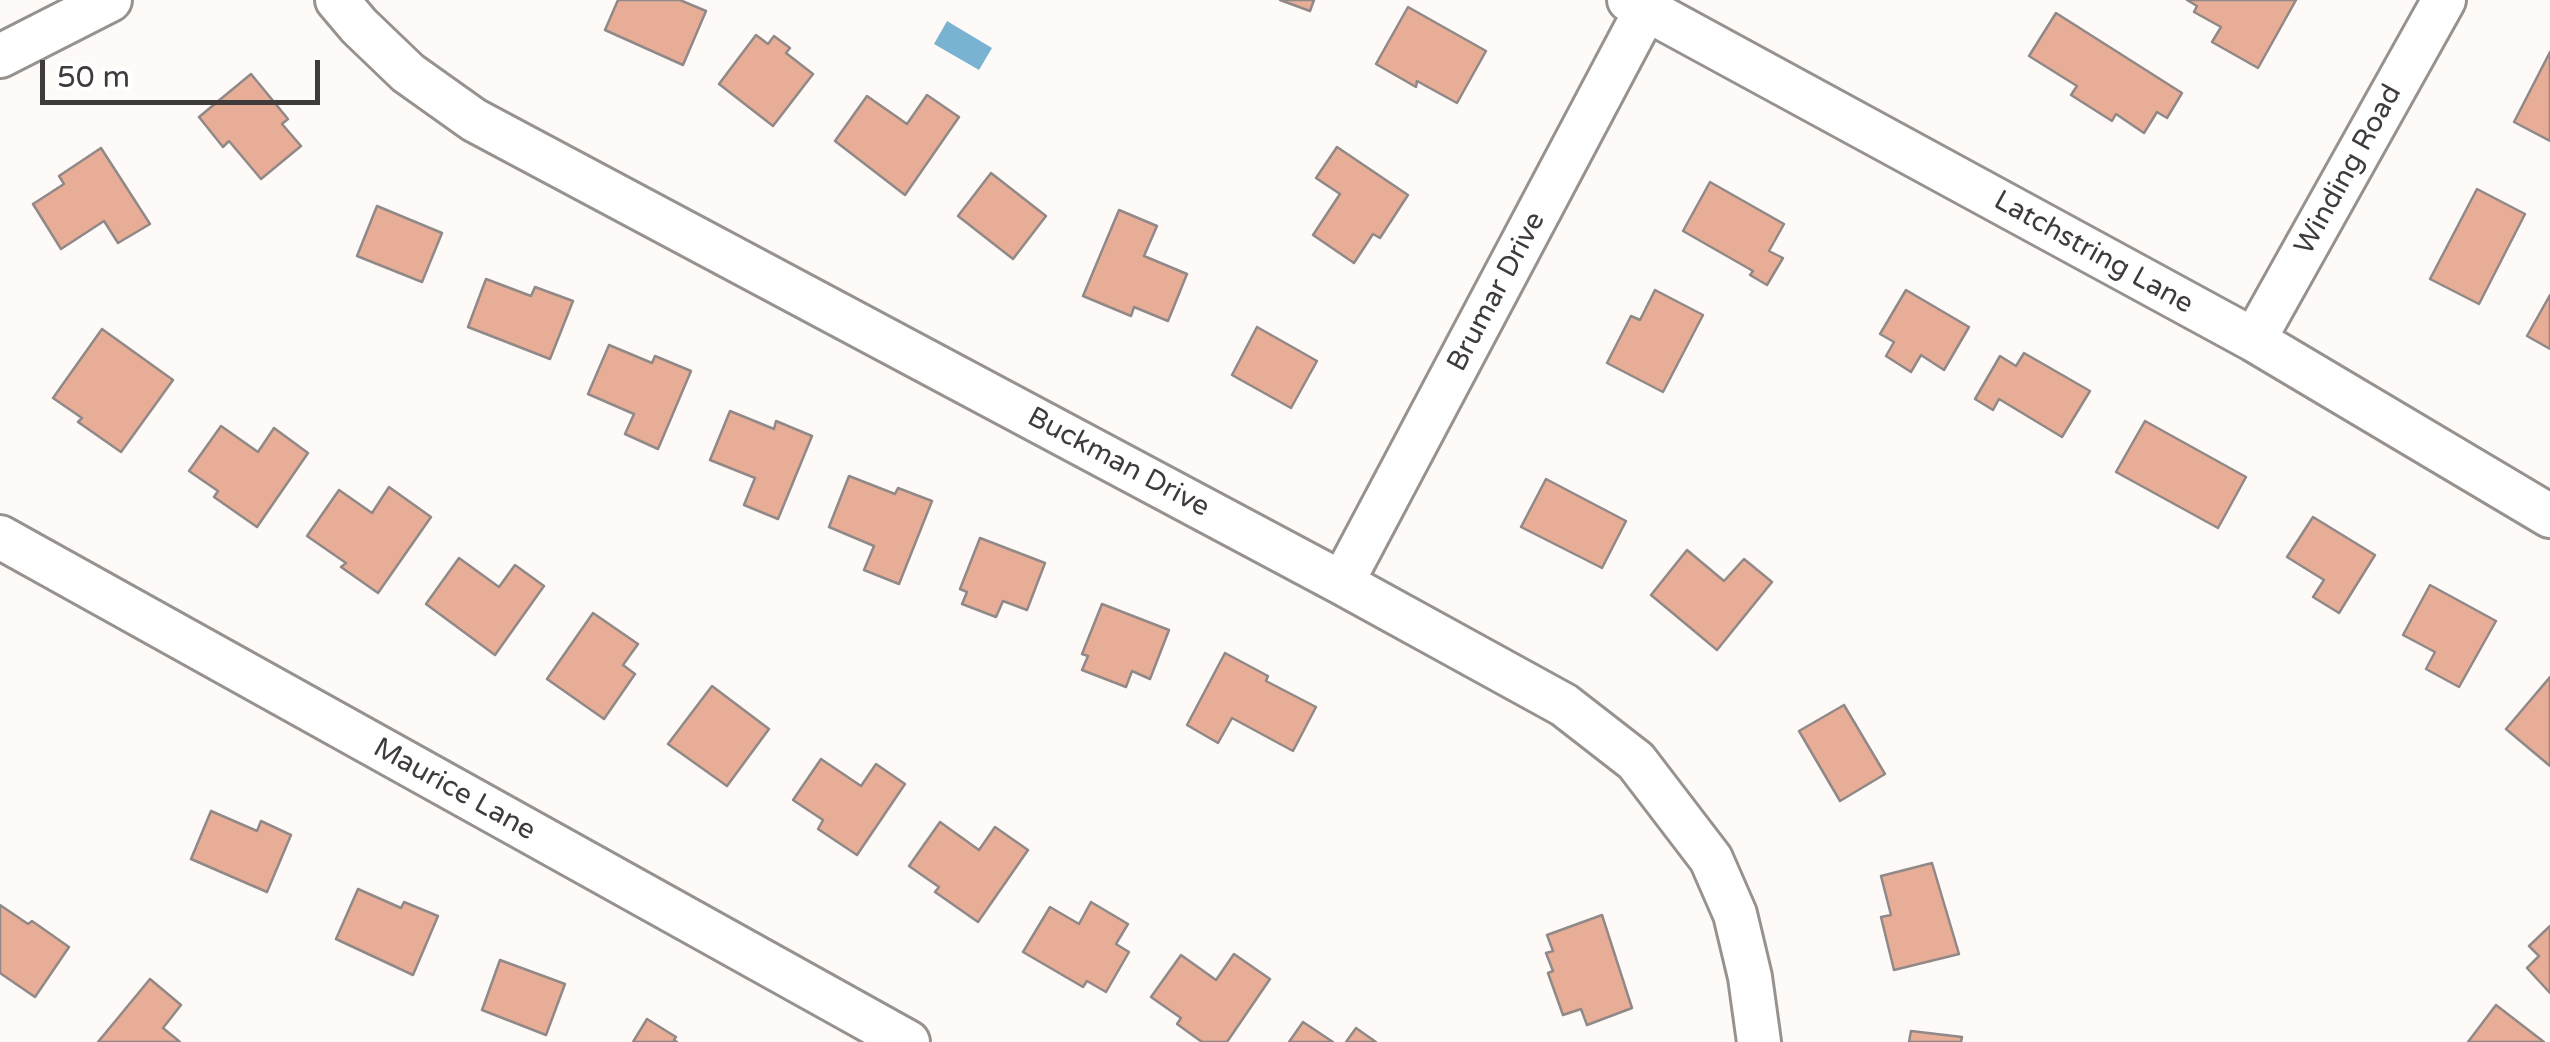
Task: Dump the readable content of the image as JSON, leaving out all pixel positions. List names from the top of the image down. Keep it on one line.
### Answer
{"streets":{"street":["Winding Road","Latchstring Lane","Brumar Drive","Buckman Drive","Maurice Lane"]},"crossings":[["Winding Road","Latchstring Lane"],["Latchstring Lane","Brumar Drive"],["Brumar Drive","Buckman Drive"]],"scale_bar":"50 m"}
